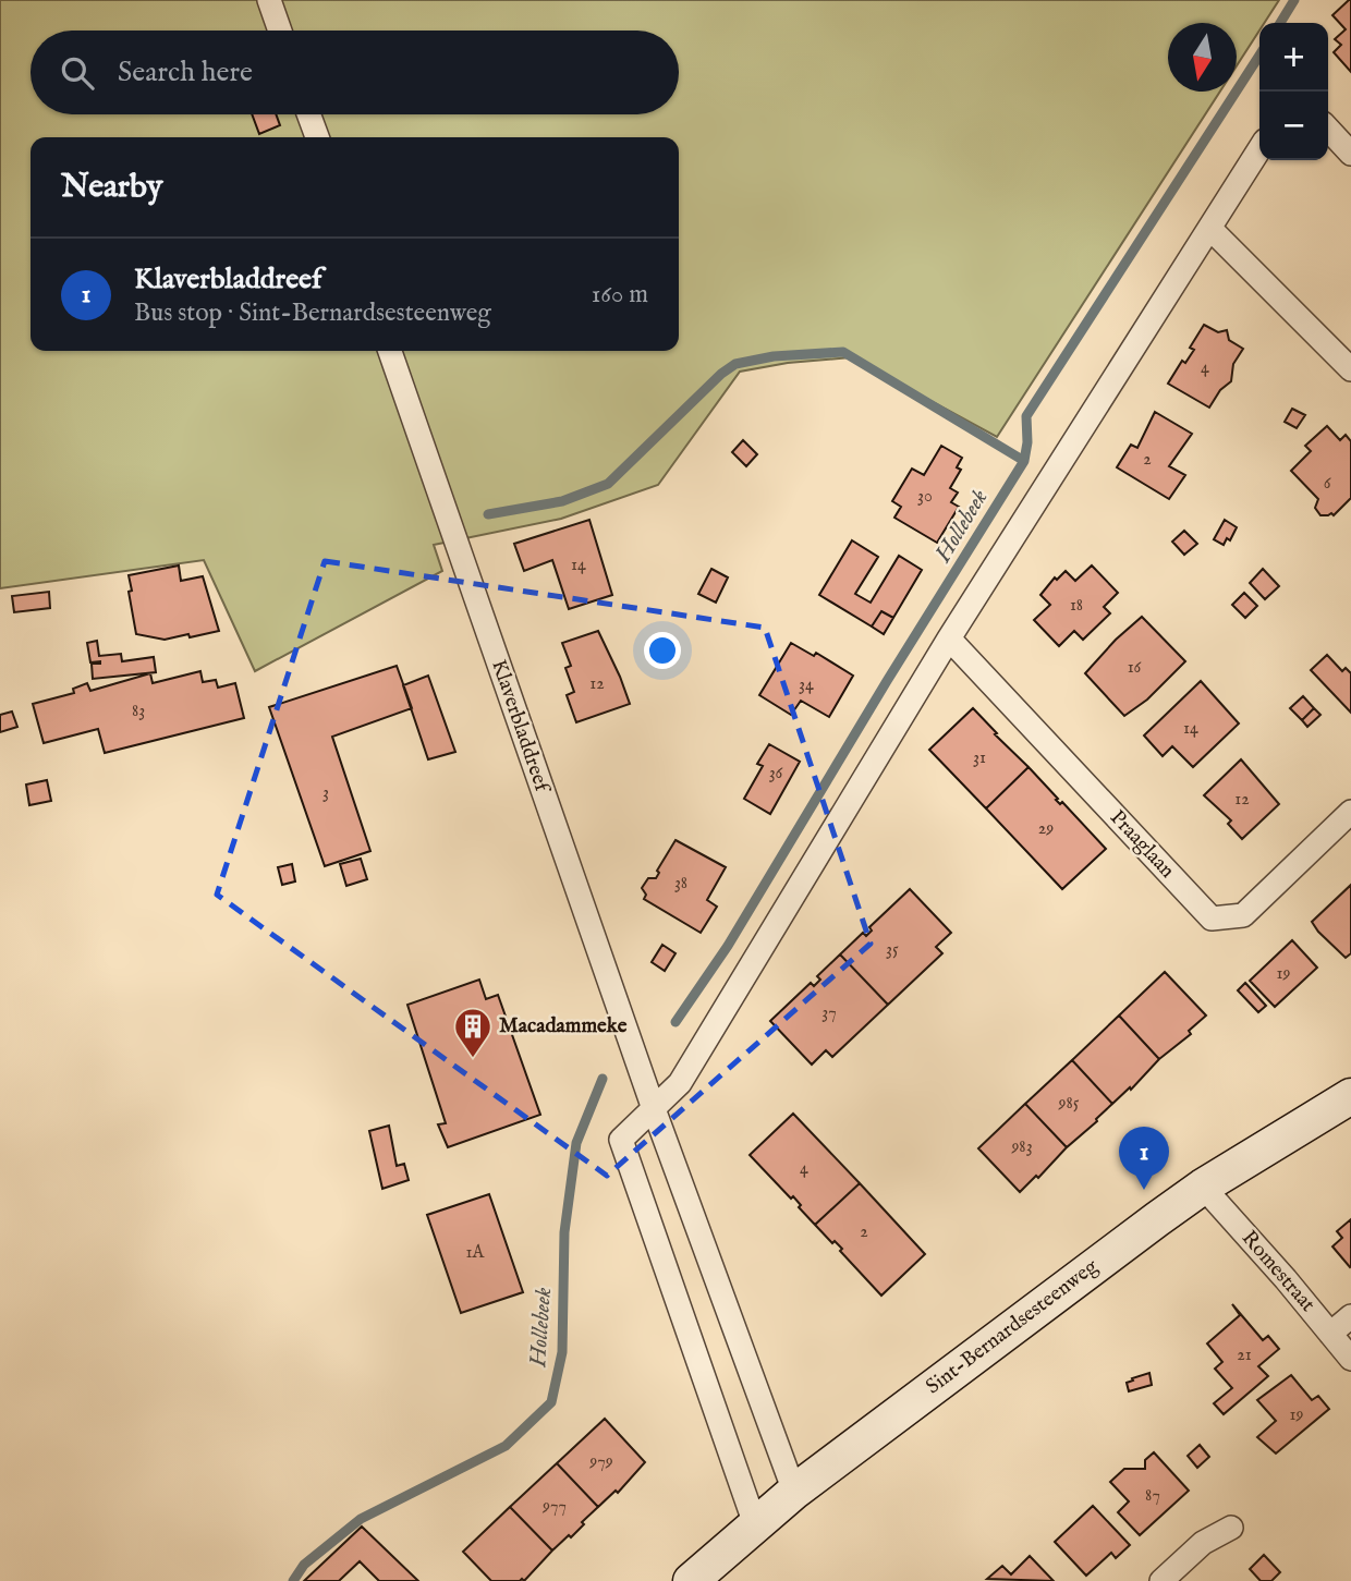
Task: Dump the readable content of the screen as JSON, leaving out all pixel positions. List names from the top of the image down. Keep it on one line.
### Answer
{"streets":{"main road":["Sint-Bernardsesteenweg"],"street":["Klaverbladdreef","Praaglaan","Romestraat"]},"crossings":[["Klaverbladdreef","Sint-Bernardsesteenweg"],["Romestraat","Sint-Bernardsesteenweg"]],"water":["Hollebeek"],"places":{"building":["Macadammeke"]},"house_numbers":["4","2","6","30","14","18","16","12","34","83","14","31","36","3","12","29","38","35","19","37","985","983","4","2","1A","21","19","979","87","977"],"north":"bottom","page":{"map_buttons":["+","−"],"search":"Search here","heading":"Nearby","list":[{"mark":"1","name":"Klaverbladdreef","note":"Bus stop · Sint-Bernardsesteenweg","value":"160 m"}],"pins":"1"}}
